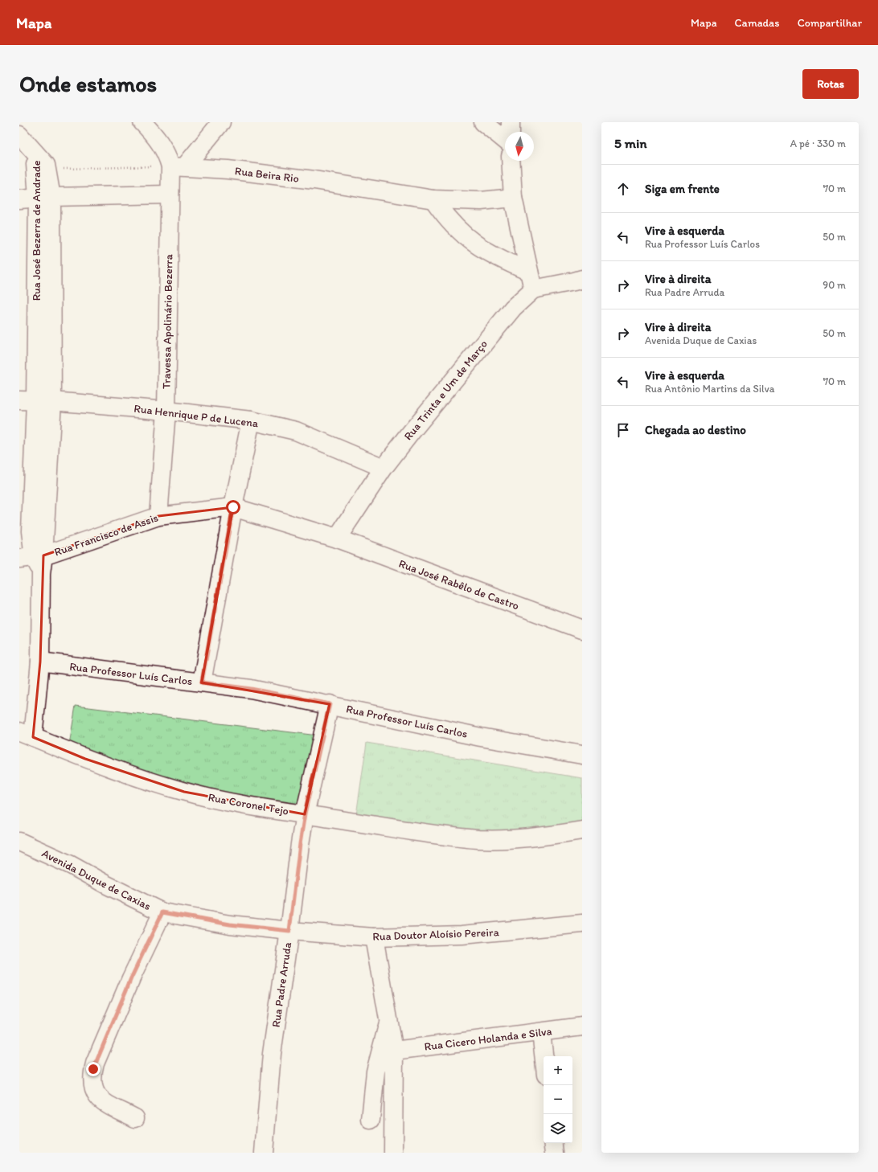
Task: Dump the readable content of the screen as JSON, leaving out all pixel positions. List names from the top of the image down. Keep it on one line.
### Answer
{"streets":{"street":["Rua Beira Rio","Rua José Bezerra de Andrade","Travessa Apolinário Bezerra","Rua Trinta e Um de Março","Rua Henrique P de Lucena","Rua Francisco de Assis","Rua José Rabêlo de Castro","Rua Professor Luís Carlos","Rua Coronel Tejo","Avenida Duque de Caxias","Rua Doutor Aloísio Pereira","Rua Padre Arruda","Rua Cicero Holanda e Silva"]},"crossings":[["Rua Beira Rio","Travessa Apolinário Bezerra"],["Rua José Bezerra de Andrade","Rua Henrique P de Lucena"],["Rua José Bezerra de Andrade","Rua Francisco de Assis"],["Travessa Apolinário Bezerra","Rua Henrique P de Lucena"],["Travessa Apolinário Bezerra","Rua Francisco de Assis"],["Rua Trinta e Um de Março","Rua Henrique P de Lucena"],["Rua Trinta e Um de Março","Rua Francisco de Assis"],["Rua Trinta e Um de Março","Rua José Rabêlo de Castro"],["Rua Francisco de Assis","Rua José Rabêlo de Castro"],["Rua Professor Luís Carlos","Rua Padre Arruda"],["Rua Coronel Tejo","Rua Padre Arruda"],["Avenida Duque de Caxias","Rua Doutor Aloísio Pereira"],["Avenida Duque de Caxias","Rua Padre Arruda"],["Rua Doutor Aloísio Pereira","Rua Padre Arruda"]],"north":"bottom","page":{"header":"Mapa","nav":["Mapa","Camadas","Compartilhar"],"buttons":"Rotas","title":"Onde estamos","heading":["5 min","A pé · 330 m"],"list":[["Siga em frente","70 m"],["Vire à esquerda","Rua Professor Luís Carlos","50 m"],["Vire à direita","Rua Padre Arruda","90 m"],["Vire à direita","Avenida Duque de Caxias","50 m"],["Vire à esquerda","Rua Antônio Martins da Silva","70 m"],"Chegada ao destino"],"map_buttons":["+","−"]}}
